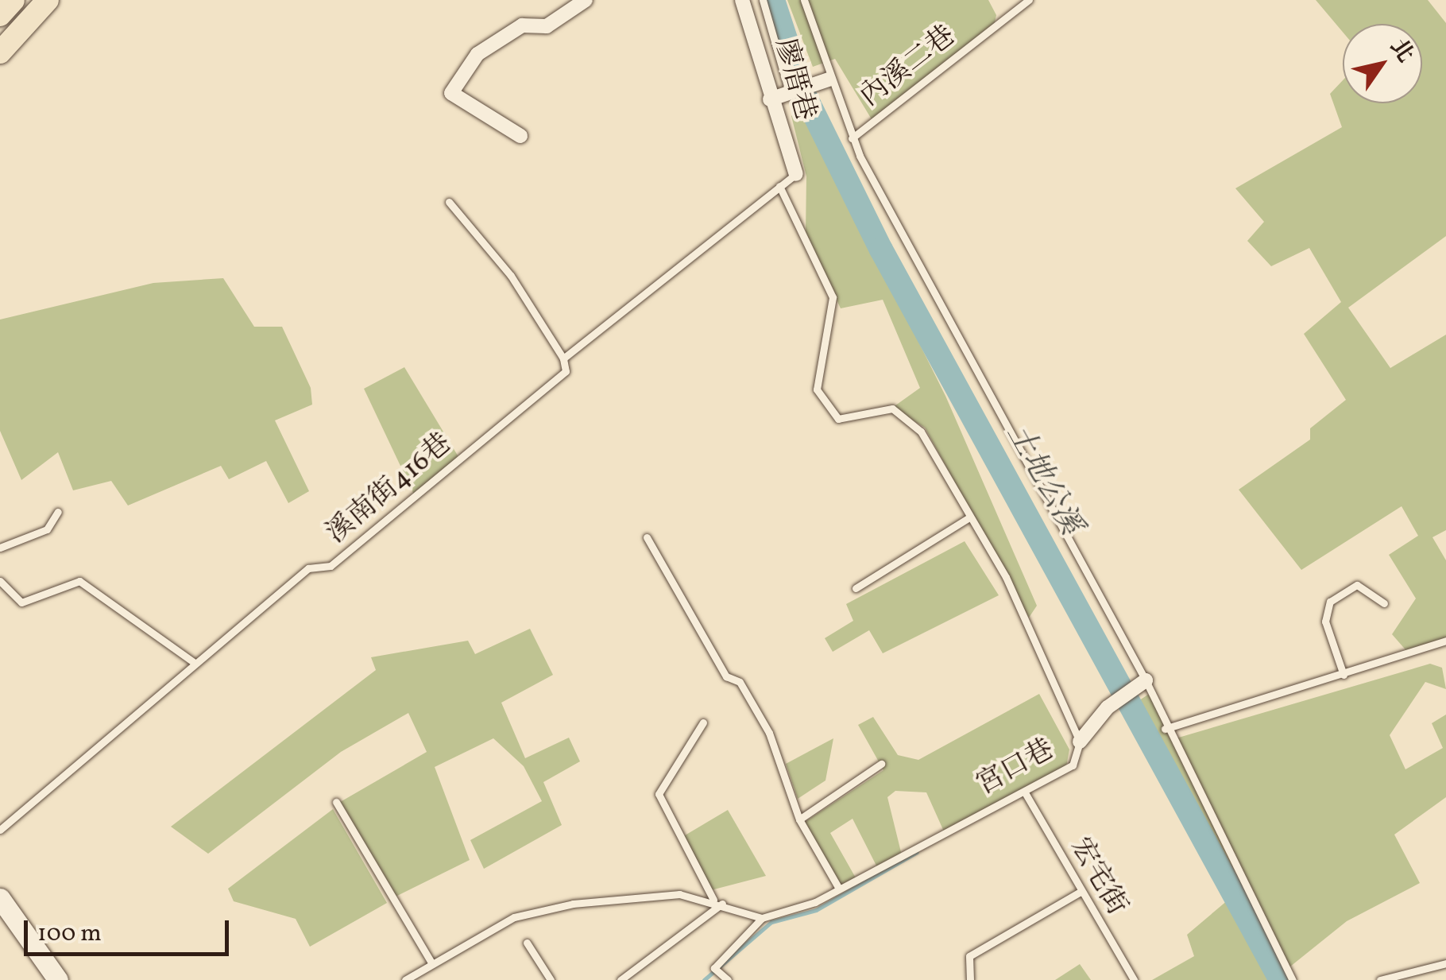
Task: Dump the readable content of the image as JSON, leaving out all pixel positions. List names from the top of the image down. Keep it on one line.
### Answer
{"streets":{"street":["廖厝巷"],"lane":["內溪二巷","溪南街416巷","宮口巷","宏宅街"]},"crossings":[["廖厝巷","溪南街416巷"],["溪南街416巷","宮口巷"],["宮口巷","宏宅街"]],"water":["土地公溪"],"scale_bar":"100 m","north":"top right"}
